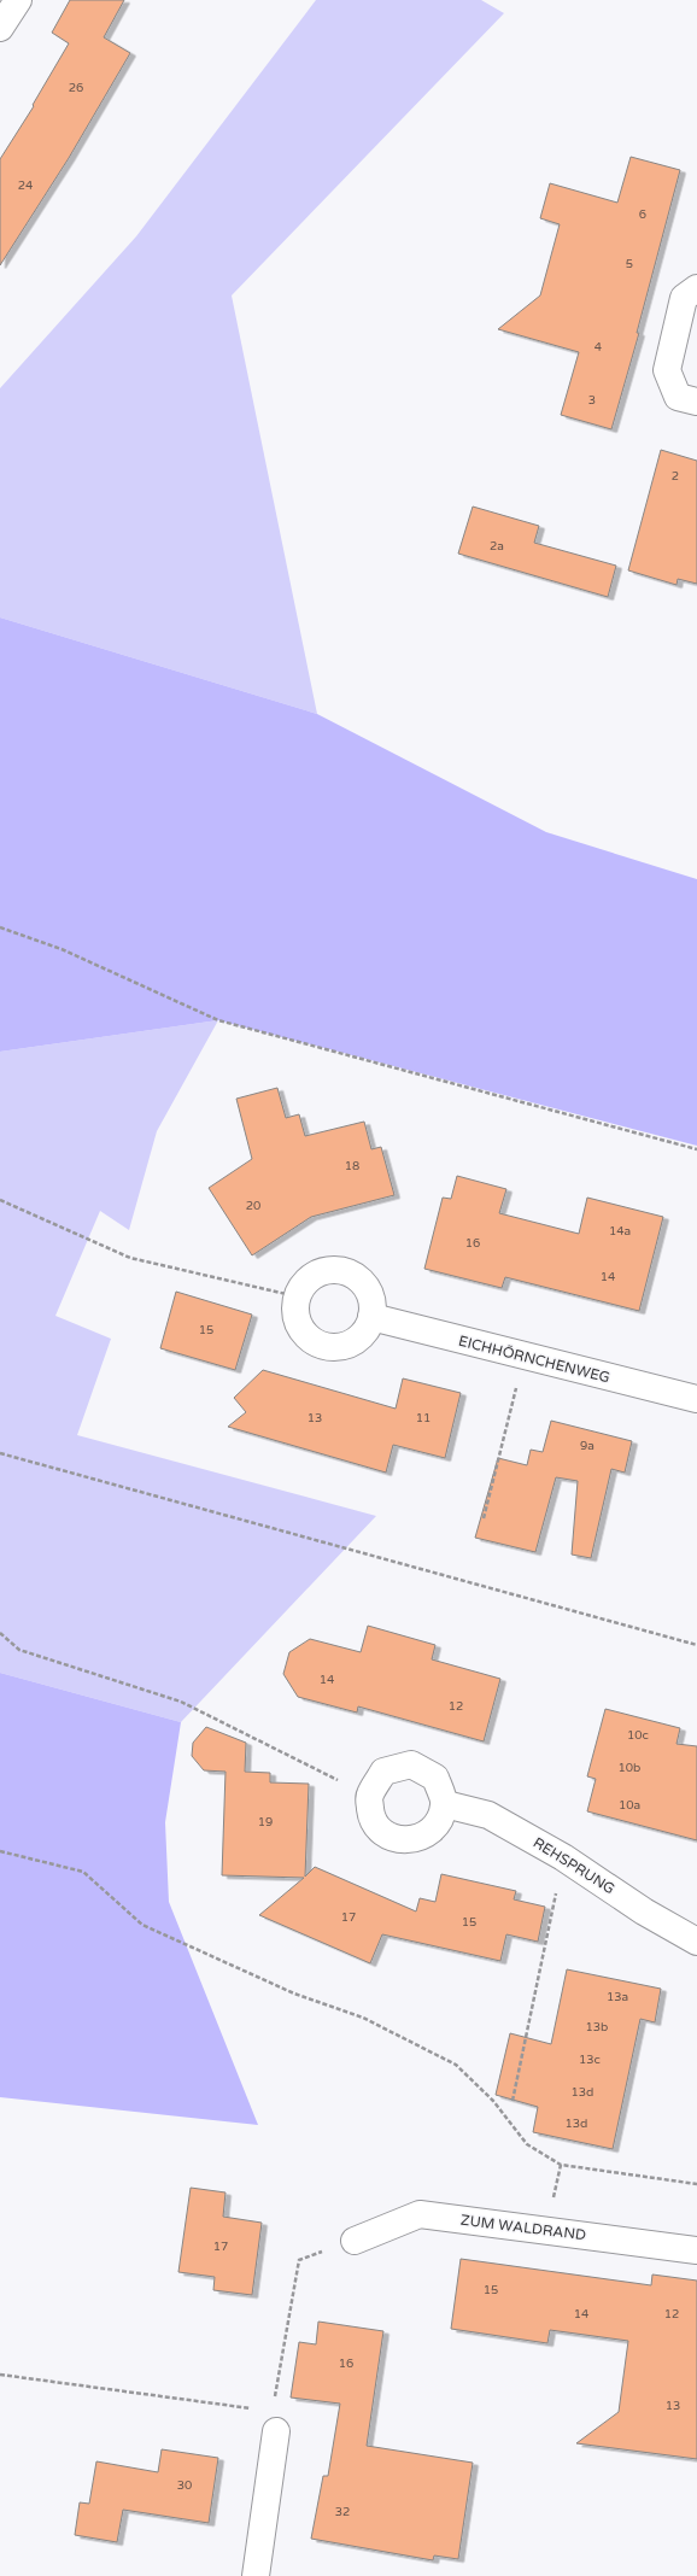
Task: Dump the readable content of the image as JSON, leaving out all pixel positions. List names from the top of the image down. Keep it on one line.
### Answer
{"streets":{"street":["EICHHÖRNCHENWEG","REHSPRUNG","ZUM WALDRAND"]},"house_numbers":["26","24","6","5","4","3","2","2a","18","20","14a","16","14","15","13","11","9a","14","12","10c","10b","10a","19","17","15","13a","13b","13c","13d","13d","17","15","14","12","16","13","30","32"]}
